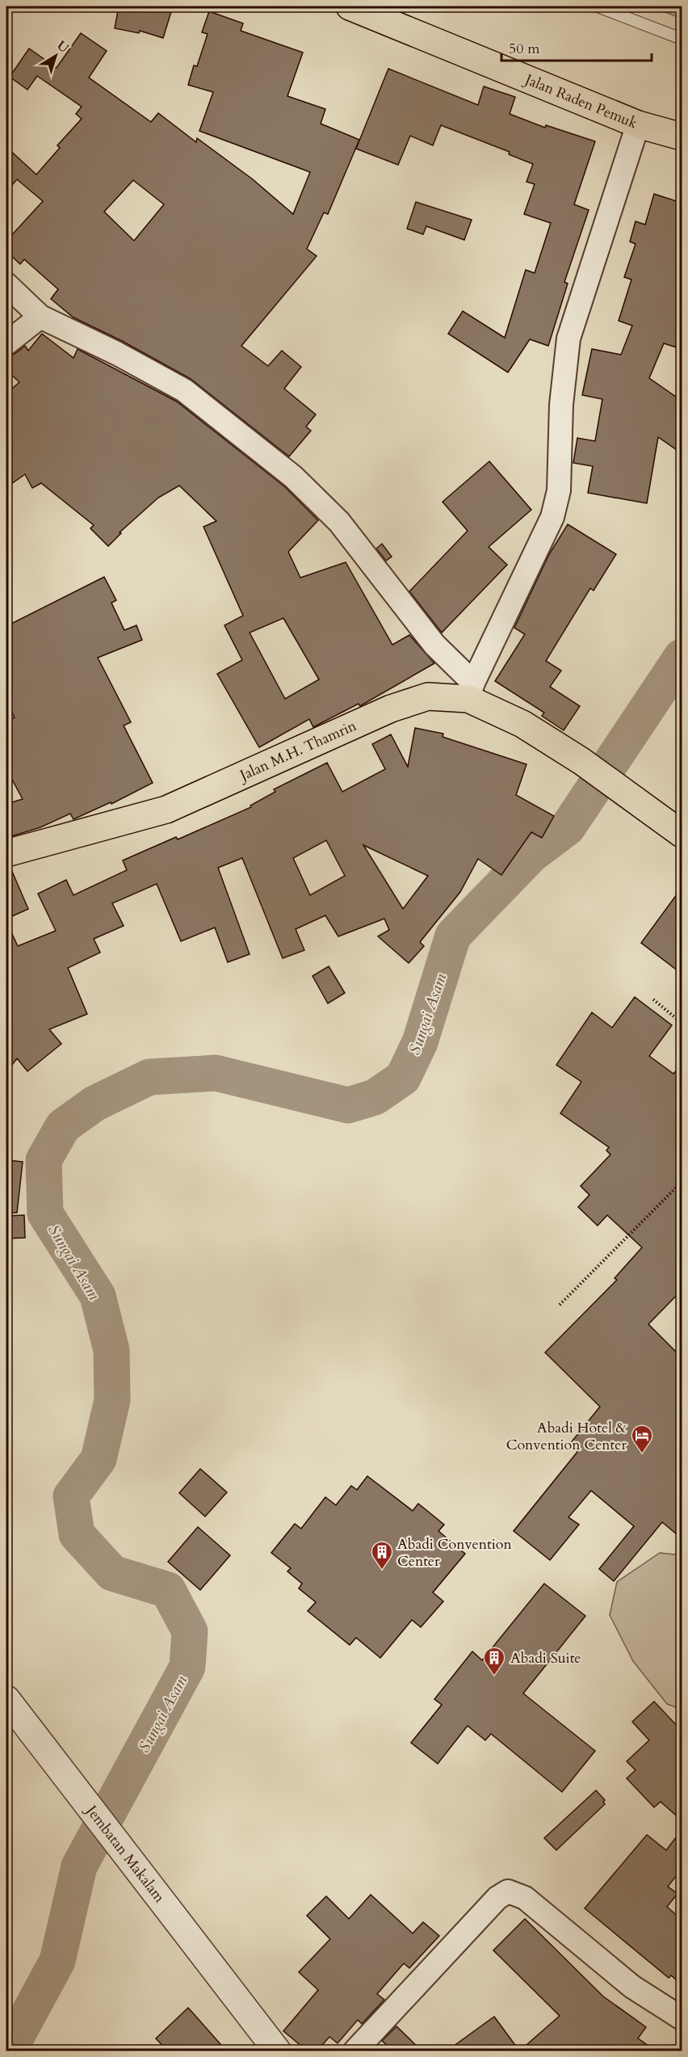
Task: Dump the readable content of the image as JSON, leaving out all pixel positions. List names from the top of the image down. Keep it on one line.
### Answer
{"streets":{"highway":["Jalan Raden Pemuk","Jalan M.H. Thamrin"],"street":["Jembatan Makalam"]},"water":["Sungai Asam"],"places":{"hotel":["Abadi Hotel & Convention Center"],"building":["Abadi Convention Center","Abadi Suite"]},"scale_bar":"50 m","north":"top right"}
